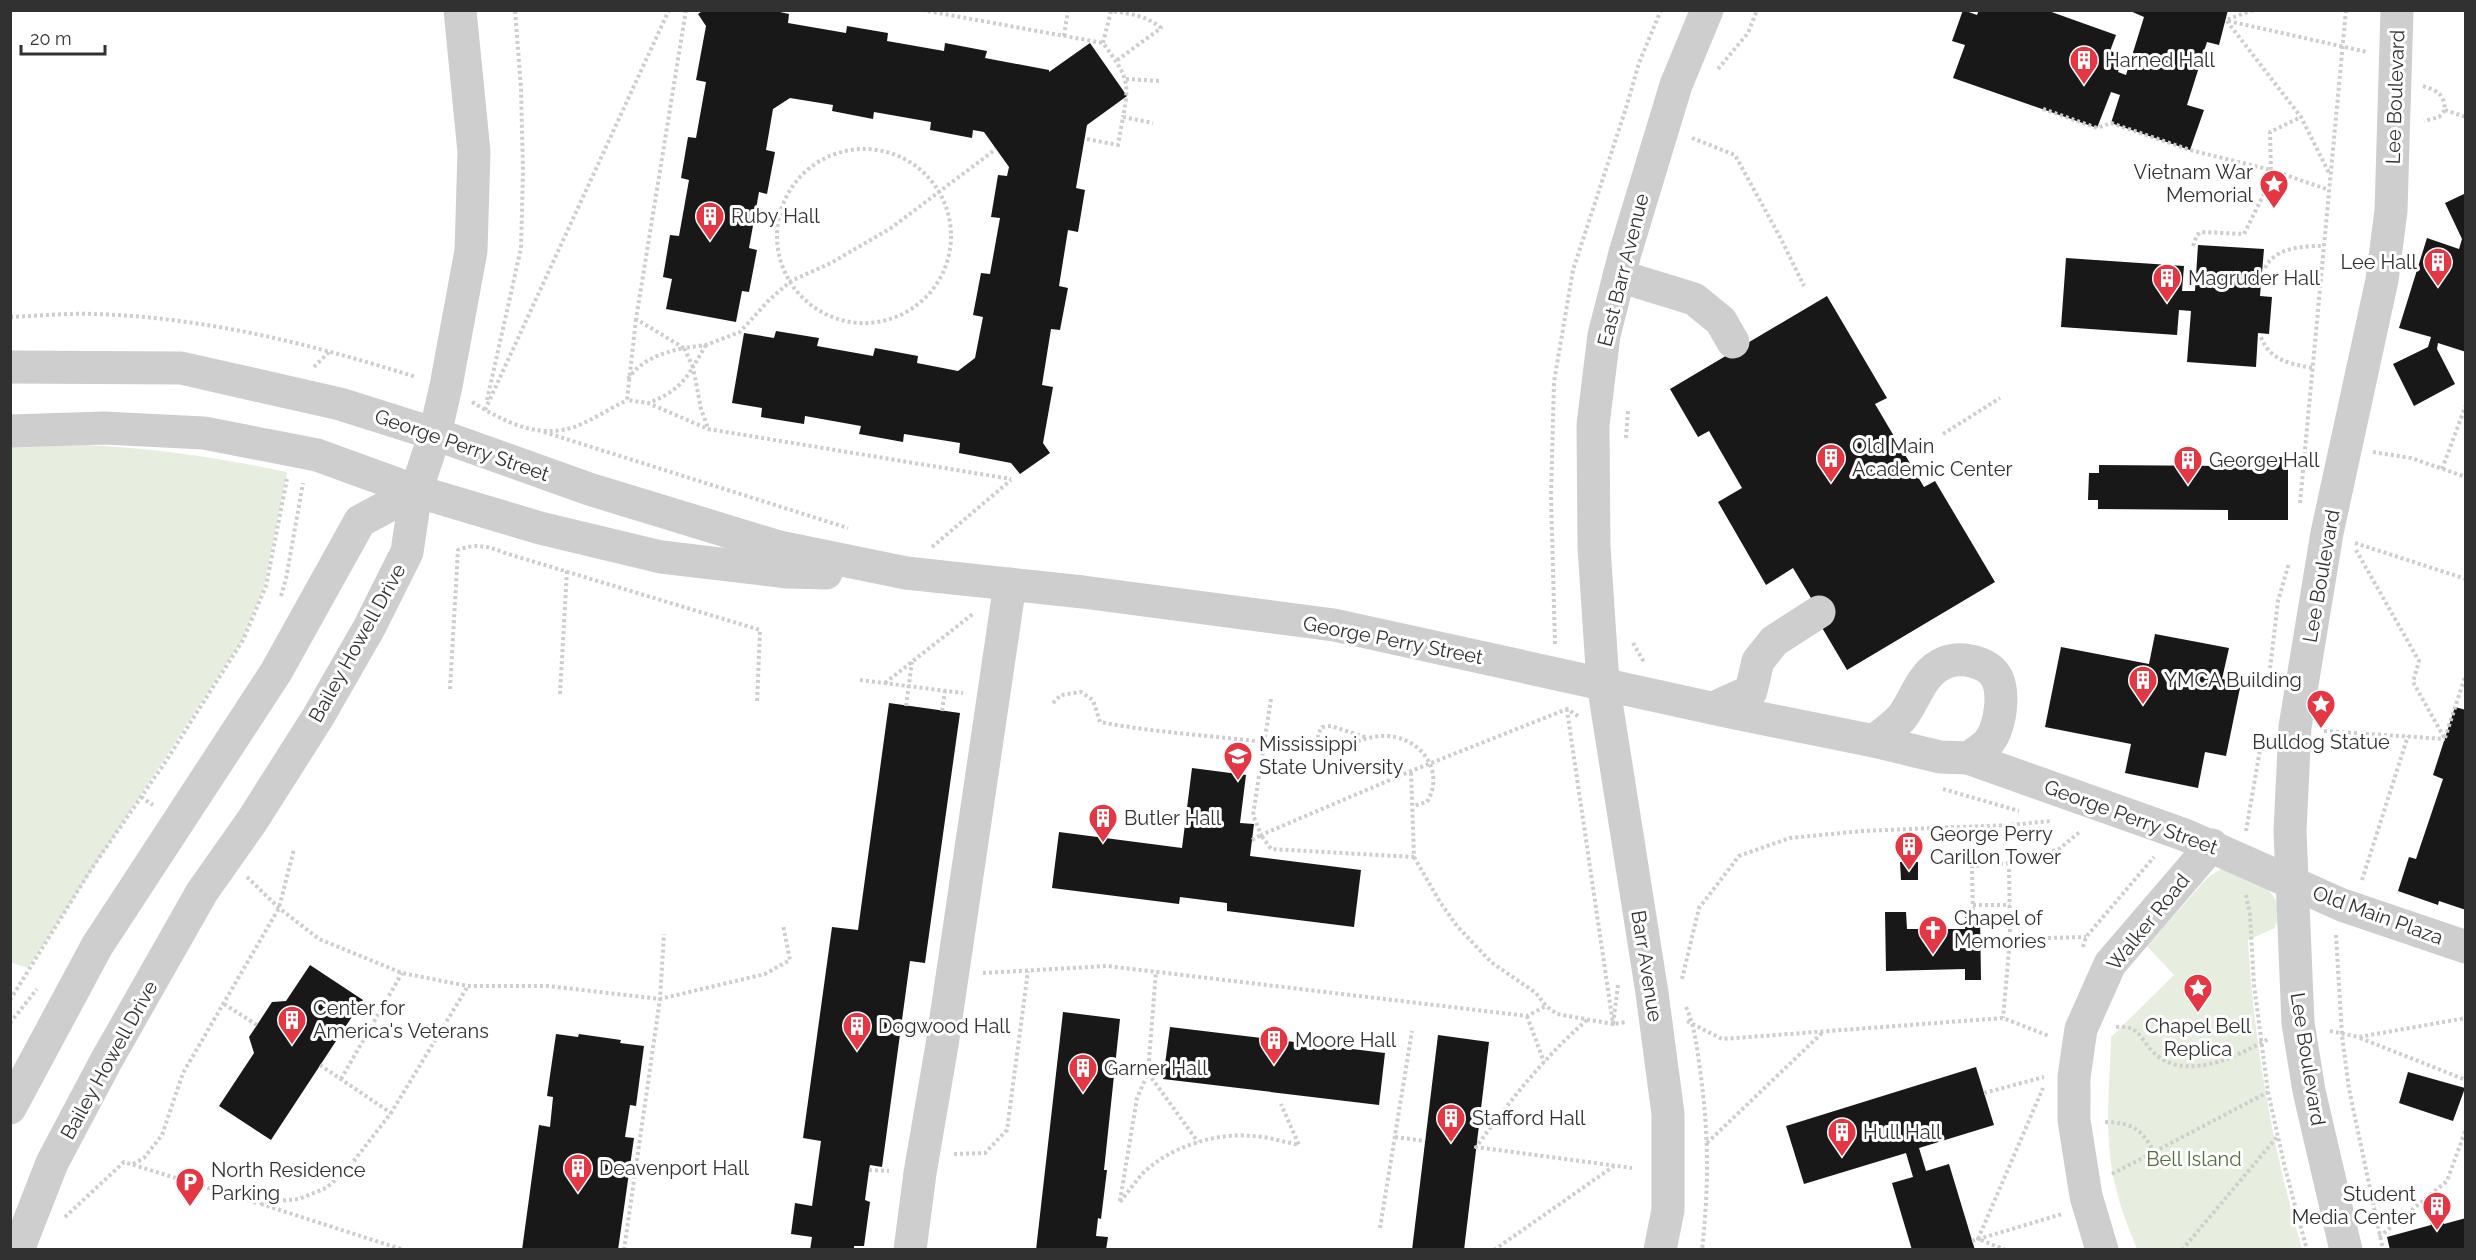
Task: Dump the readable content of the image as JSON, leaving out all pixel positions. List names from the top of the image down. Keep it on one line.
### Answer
{"streets":{"street":["Lee Boulevard","East Barr Avenue","George Perry Street","Bailey Howell Drive","Old Main Plaza","Walker Road","Barr Avenue"]},"crossings":[["Lee Boulevard","George Perry Street"],["Lee Boulevard","Old Main Plaza"],["East Barr Avenue","George Perry Street"],["East Barr Avenue","Barr Avenue"],["George Perry Street","Bailey Howell Drive"],["George Perry Street","Old Main Plaza"],["George Perry Street","Walker Road"],["George Perry Street","Barr Avenue"]],"parks":["Bell Island"],"places":{"building":["Harned Hall","Ruby Hall","Lee Hall","Magruder Hall","Old Main Academic Center","George Hall","YMCA Building","Butler Hall","George Perry Carillon Tower","Center for America's Veterans","Dogwood Hall","Moore Hall","Garner Hall","Stafford Hall","Hull Hall","Deavenport Hall","Student Media Center"],"place":["Vietnam War Memorial","Bulldog Statue","Chapel Bell Replica"],"school or university":["Mississippi State University"],"church":["Chapel of Memories"],"parking":["North Residence Parking"]},"scale_bar":"20 m"}
